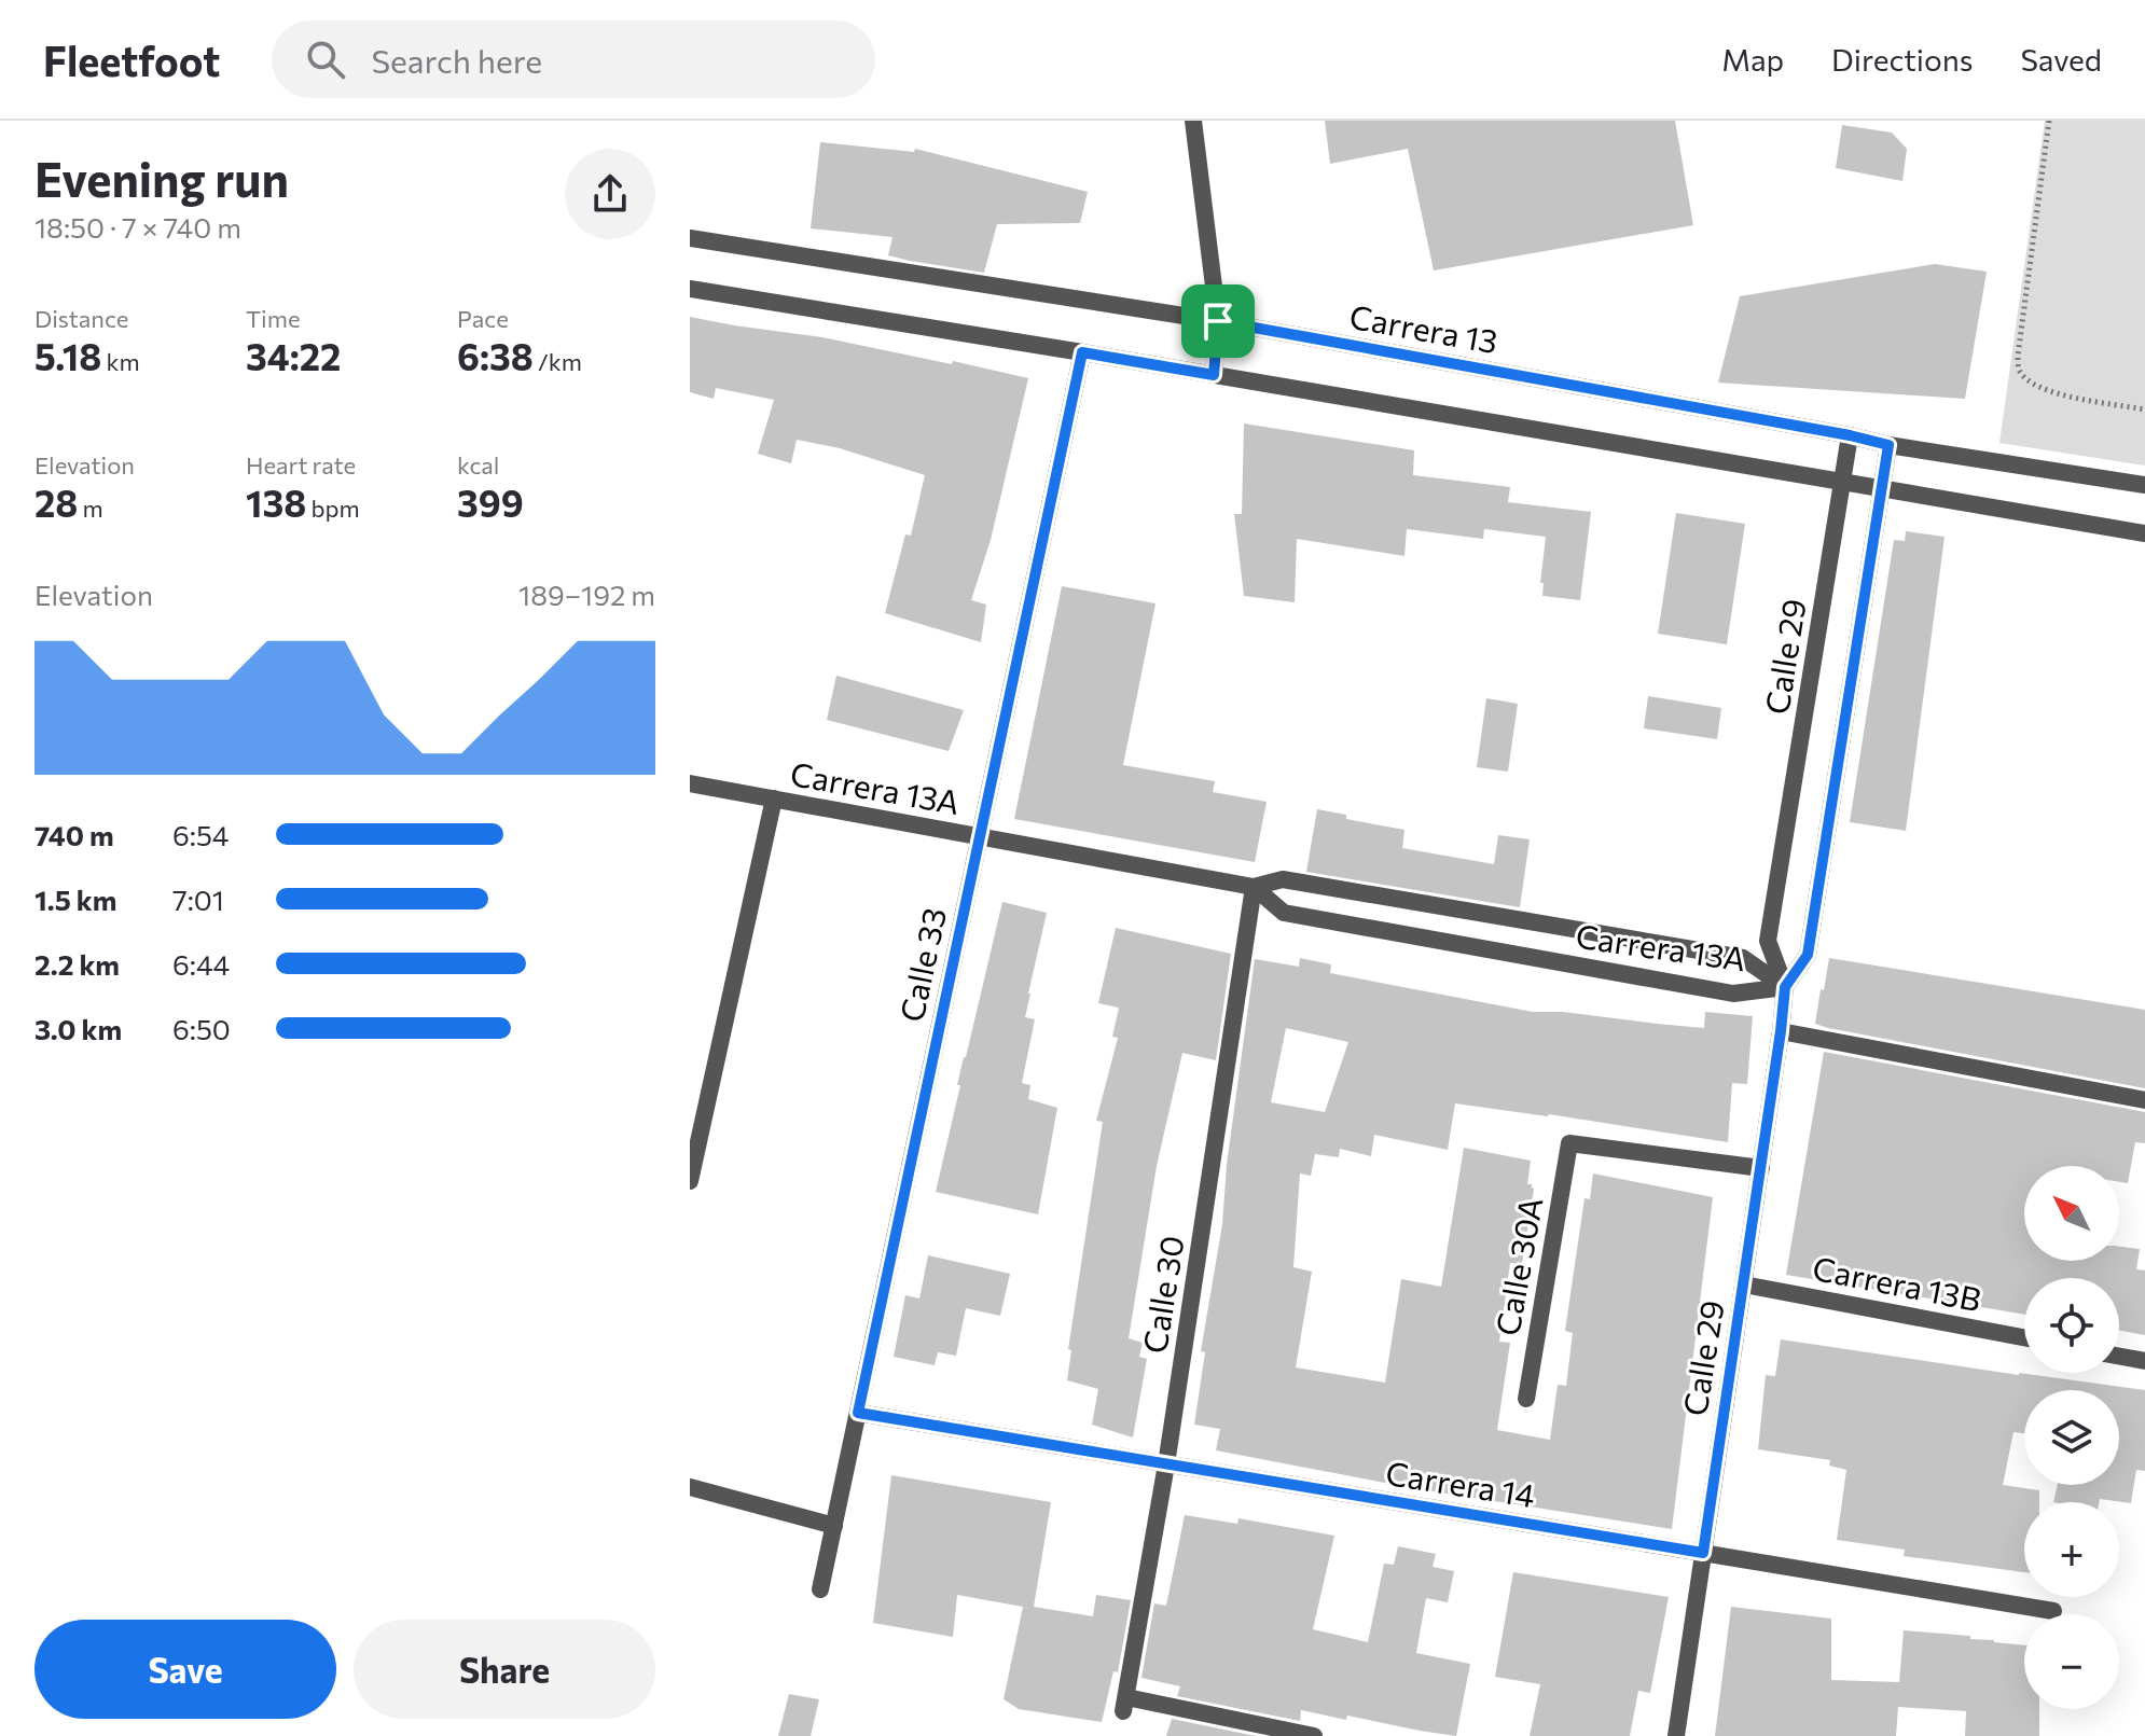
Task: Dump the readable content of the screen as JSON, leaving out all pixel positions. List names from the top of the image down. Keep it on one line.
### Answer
{"streets":{"street":["Carrera 13","Calle 29","Carrera 13A","Calle 33","Calle 30A","Carrera 13B","Calle 30","Carrera 14"]},"crossings":[["Carrera 13","Calle 29"],["Calle 29","Carrera 13A"],["Calle 29","Calle 30A"],["Calle 29","Carrera 13B"],["Calle 29","Carrera 14"],["Carrera 13A","Calle 33"],["Carrera 13A","Calle 30"],["Calle 33","Carrera 14"],["Calle 30","Carrera 14"]],"north":"top left","page":{"header":"Fleetfoot","search":"Search here","nav":["Map","Directions","Saved"],"heading":["Evening run","18:50 · 7 × 740 m"],"stats":[["Distance","5.18 km"],["Time","34:22"],["Pace","6:38 /km"],["Elevation","28 m"],["Heart rate","138 bpm"],["kcal","399"]],"chart":["Elevation","189–192 m"],"list":[{"name":"740 m","note":"6:54"},{"name":"1.5 km","note":"7:01"},{"name":"2.2 km","note":"6:44"},{"name":"3.0 km","note":"6:50"}],"map_buttons":["+","−"],"buttons":["Save","Share"]}}
